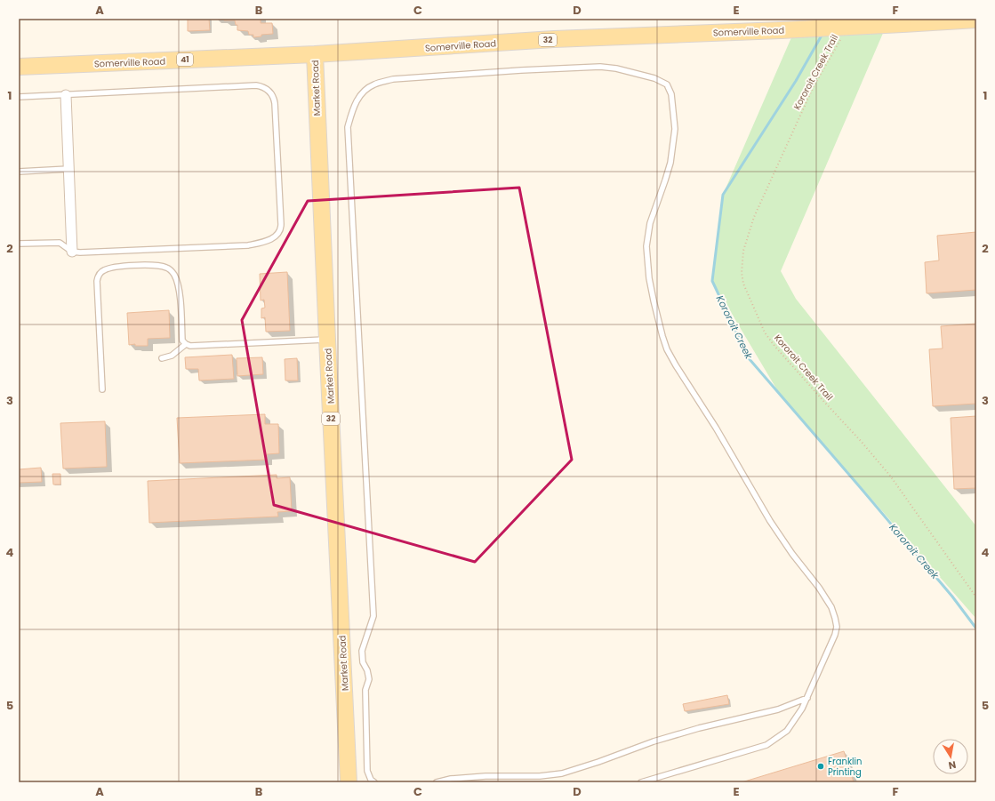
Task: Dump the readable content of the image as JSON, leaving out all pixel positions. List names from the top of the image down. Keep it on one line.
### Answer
{"streets":{"main road":["Somerville Road","32","41","Market Road"],"path":["Kororoit Creek Trail"]},"crossings":[["Somerville Road","Market Road"]],"water":["Kororoit Creek"],"places":["Franklin Printing"],"north":"bottom","grid":{"columns":["A","B","C","D","E","F"],"rows":["1","2","3","4","5"]}}
